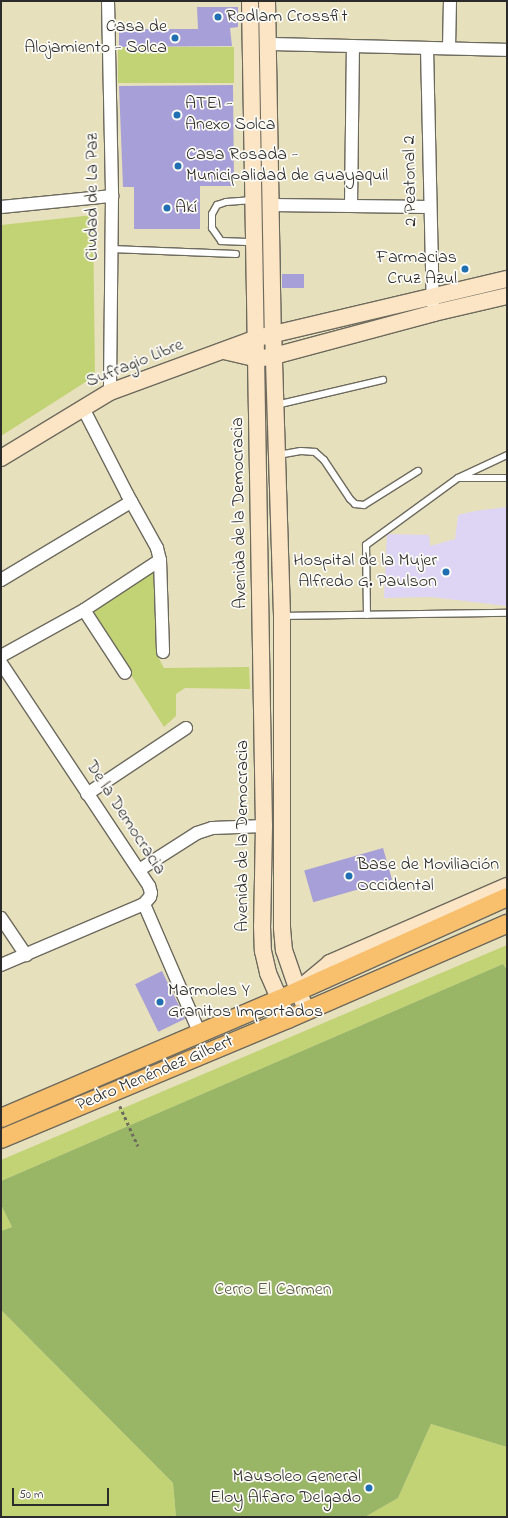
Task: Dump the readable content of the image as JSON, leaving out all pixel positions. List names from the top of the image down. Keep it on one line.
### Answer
{"streets":{"main road":["Pedro Menéndez Gilbert"],"street":["2 Peatonal 2","Ciudad de La Paz","Sufragio Libre","Avenida de la Democracia","De la Democracia"]},"crossings":[["2 Peatonal 2","Sufragio Libre"],["Ciudad de La Paz","Sufragio Libre"],["Sufragio Libre","Avenida de la Democracia"],["Avenida de la Democracia","Pedro Menéndez Gilbert"]],"parks":["Cerro El Carmen"],"places":["Rodlam Crossfit","Casa de Alojamiento - Solca","ATEI - Anexo Solca","Casa Rosada - Municipalidad de Guayaquil","Akí","Farmacias Cruz Azul","Hospital de la Mujer Alfredo G. Paulson","Base de Moviliación Occidental","Marmoles Y Granitos Importados","Mausoleo General Eloy Alfaro Delgado"],"scale_bar":"50 m"}
